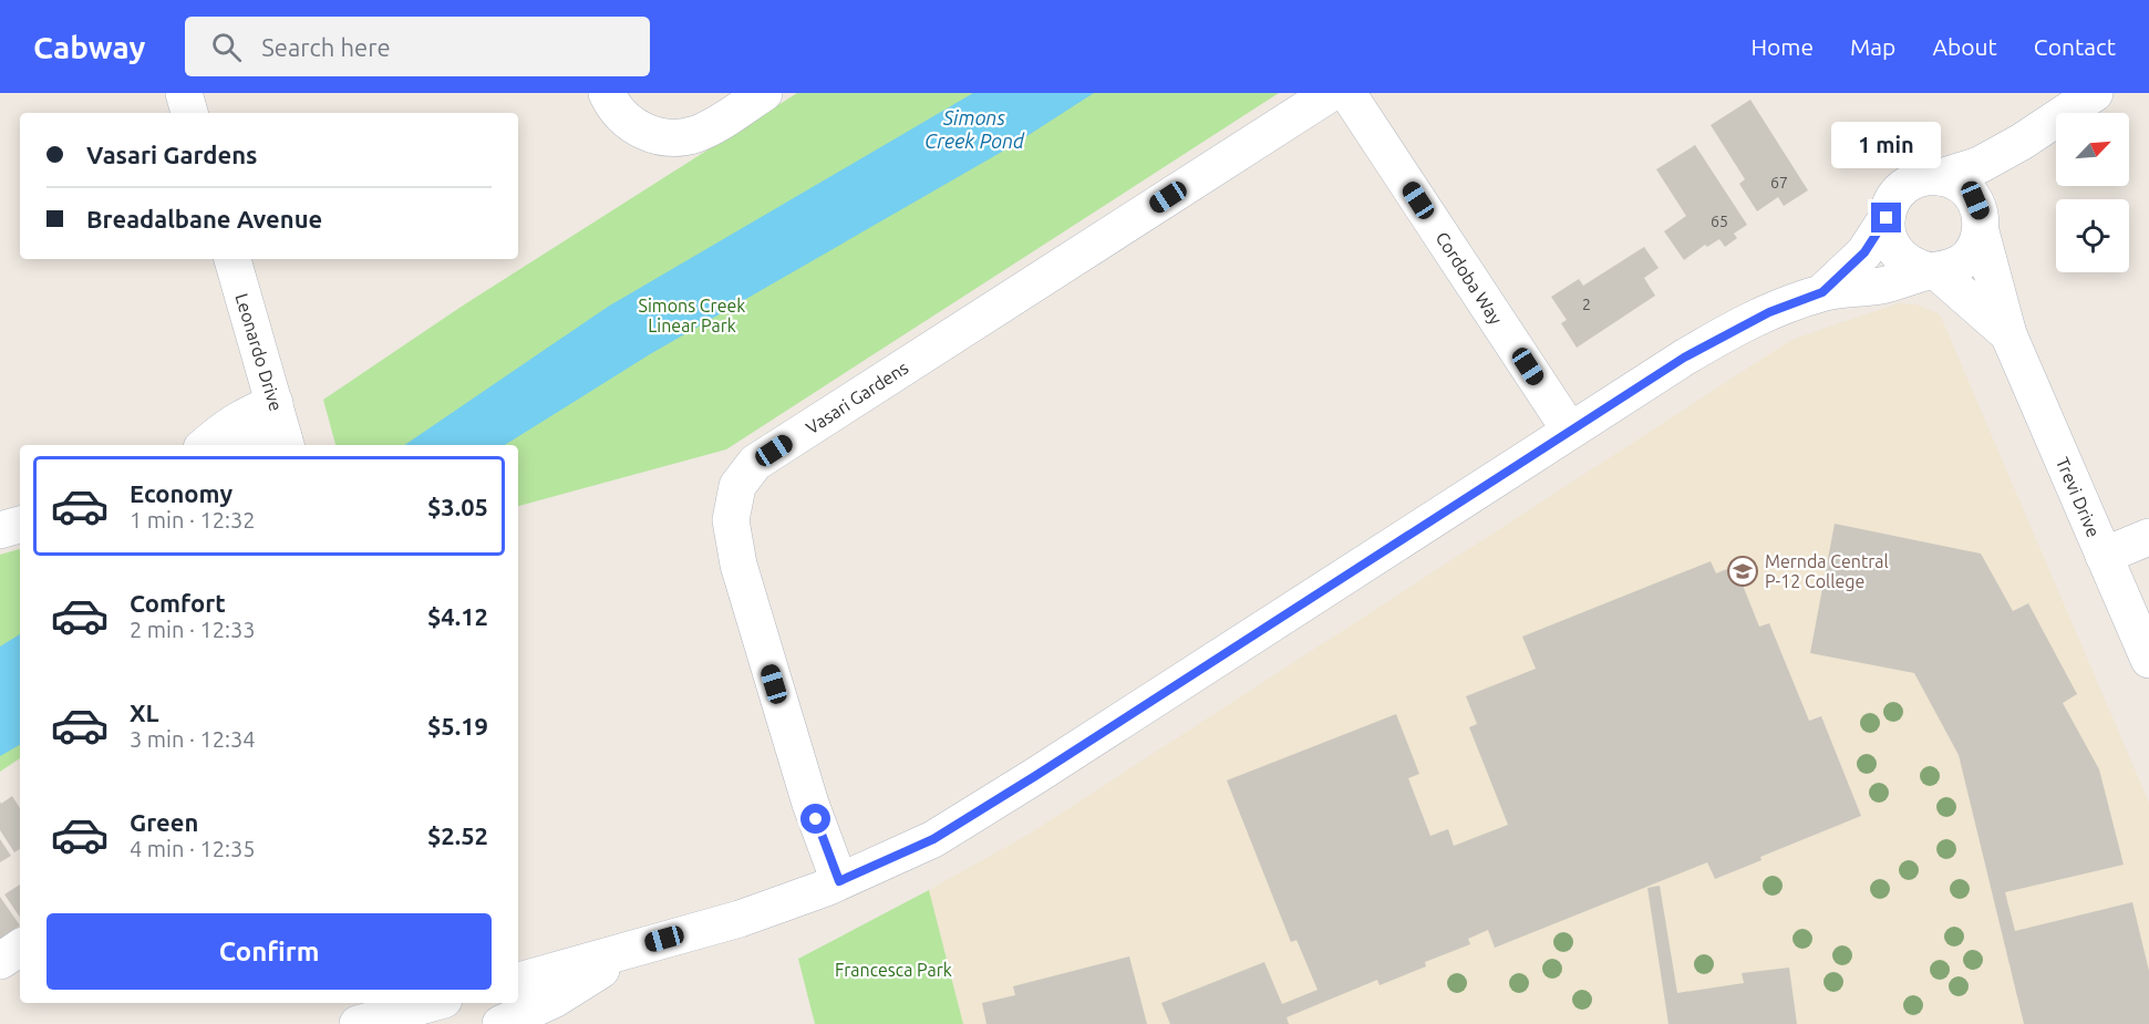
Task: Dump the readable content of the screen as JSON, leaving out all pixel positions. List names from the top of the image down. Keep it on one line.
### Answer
{"streets":{"street":["Cordoba Way","Leonardo Drive","Vasari Gardens","Trevi Drive"]},"water":["Simons Creek Pond"],"parks":["Simons Creek Linear Park","Francesca Park"],"places":{"school or university":["Mernda Central P-12 College"]},"house_numbers":["67","65","2"],"north":"top right","page":{"header":"Cabway","search":"Search here","nav":["Home","Map","About","Contact"],"banner":["Vasari Gardens","Breadalbane Avenue"],"bubble":"1 min","list":[{"name":"Economy","note":"1 min · 12:32","value":"$3.05"},{"name":"Comfort","note":"2 min · 12:33","value":"$4.12"},{"name":"XL","note":"3 min · 12:34","value":"$5.19"},{"name":"Green","note":"4 min · 12:35","value":"$2.52"}],"buttons":"Confirm"}}
